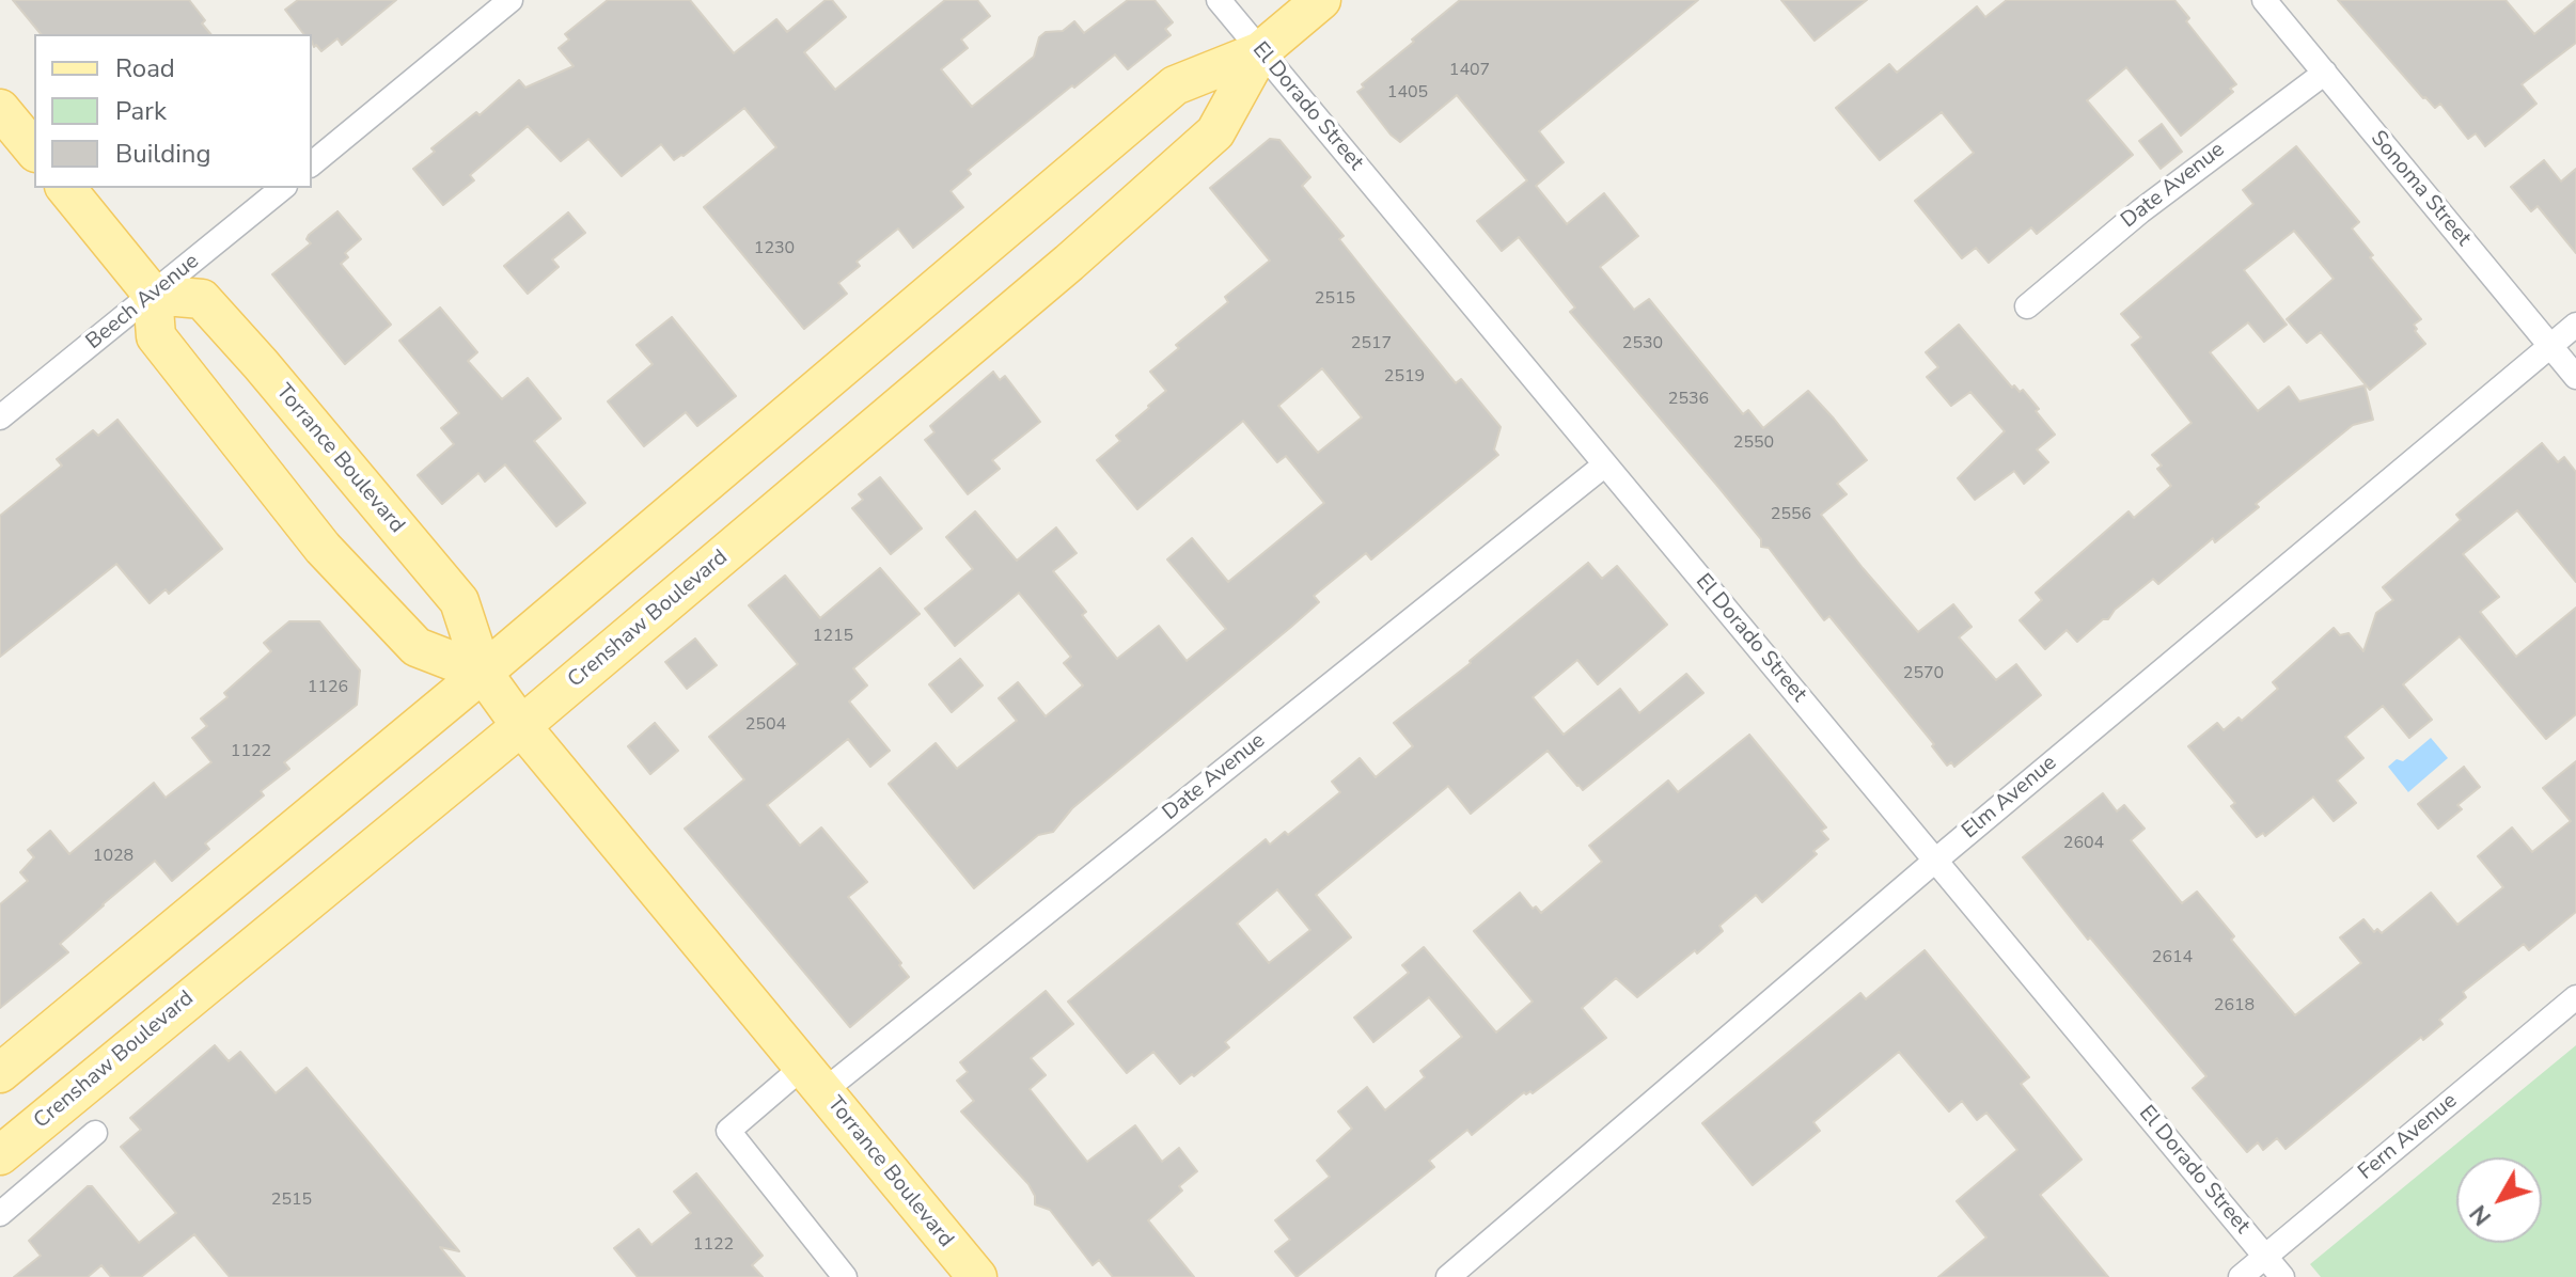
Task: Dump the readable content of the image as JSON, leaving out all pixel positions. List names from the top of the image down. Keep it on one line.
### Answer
{"streets":{"main road":["Torrance Boulevard","Crenshaw Boulevard"],"street":["El Dorado Street","Date Avenue","Sonoma Street","Beech Avenue","Elm Avenue","Fern Avenue"]},"crossings":[["El Dorado Street","Date Avenue"],["El Dorado Street","Crenshaw Boulevard"],["El Dorado Street","Elm Avenue"],["El Dorado Street","Fern Avenue"],["Date Avenue","Sonoma Street"],["Date Avenue","Torrance Boulevard"],["Sonoma Street","Elm Avenue"],["Beech Avenue","Torrance Boulevard"],["Torrance Boulevard","Crenshaw Boulevard"]],"house_numbers":["1407","1405","1230","2515","2517","2530","2519","2536","2550","2556","1215","2570","1126","2504","1122","2604","1028","2614","2618","2515","1122"],"legend":["Road","Park","Building"],"north":"bottom left"}
